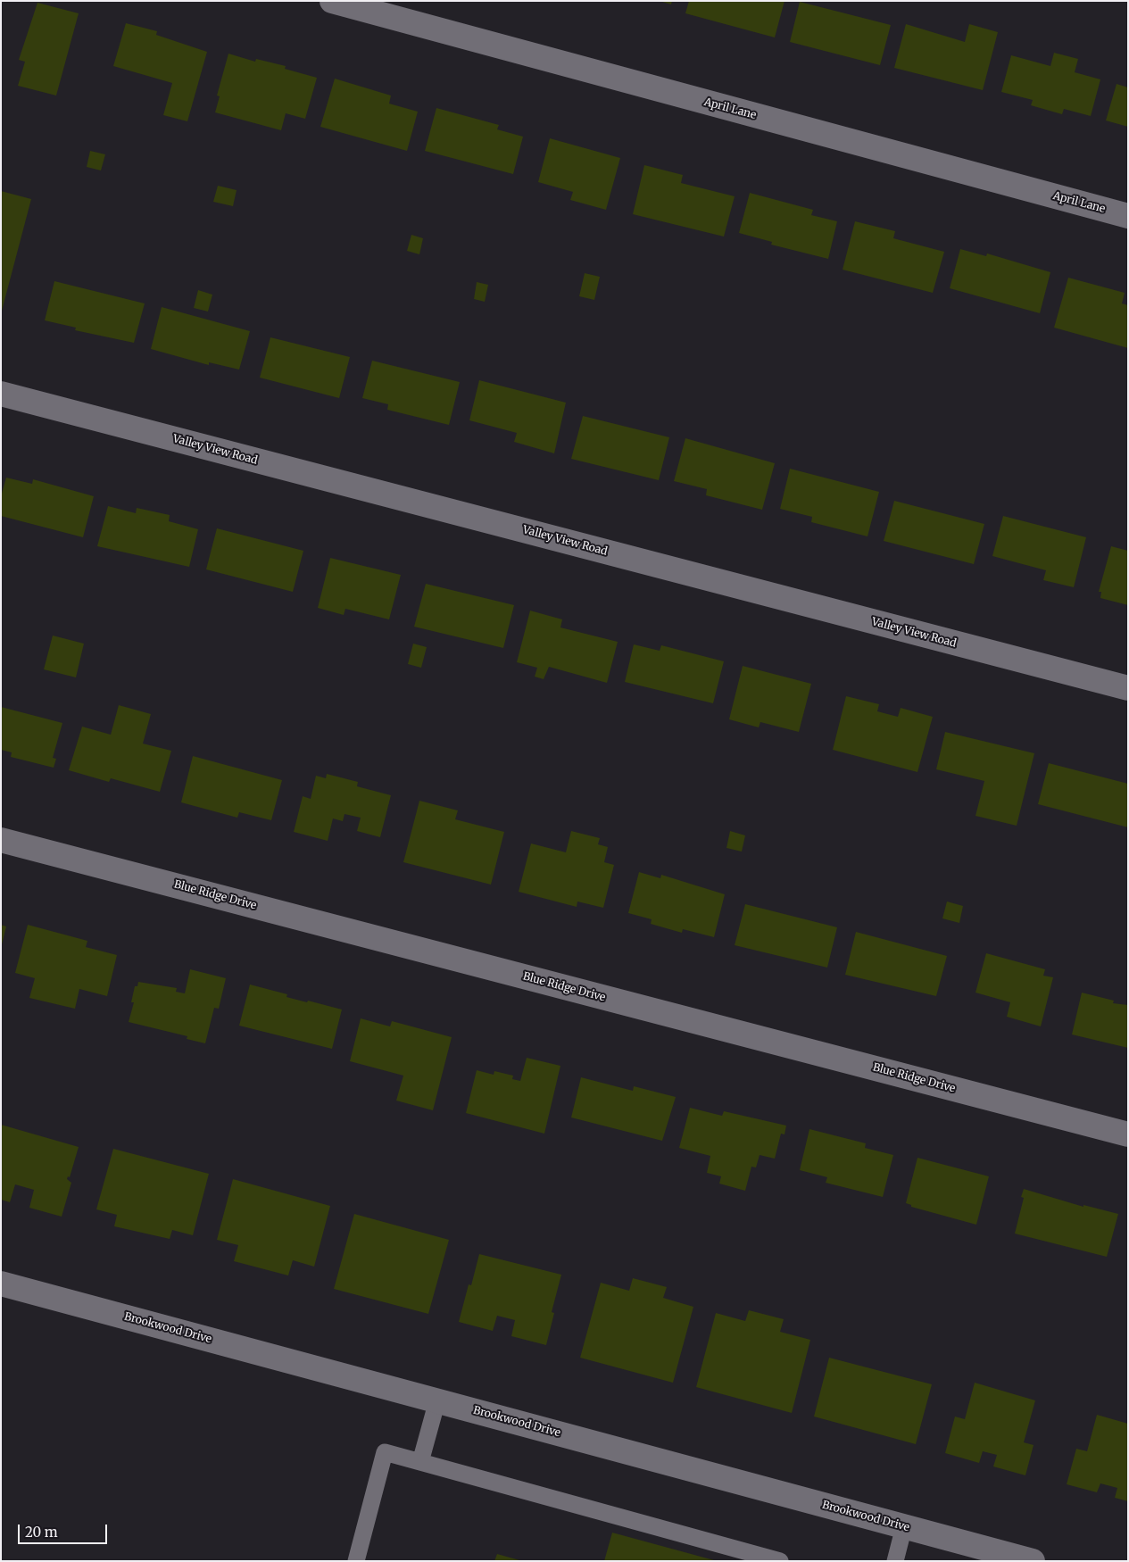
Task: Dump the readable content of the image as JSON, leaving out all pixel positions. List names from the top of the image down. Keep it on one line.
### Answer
{"streets":{"street":["April Lane","Valley View Road","Blue Ridge Drive","Brookwood Drive"]},"scale_bar":"20 m"}
